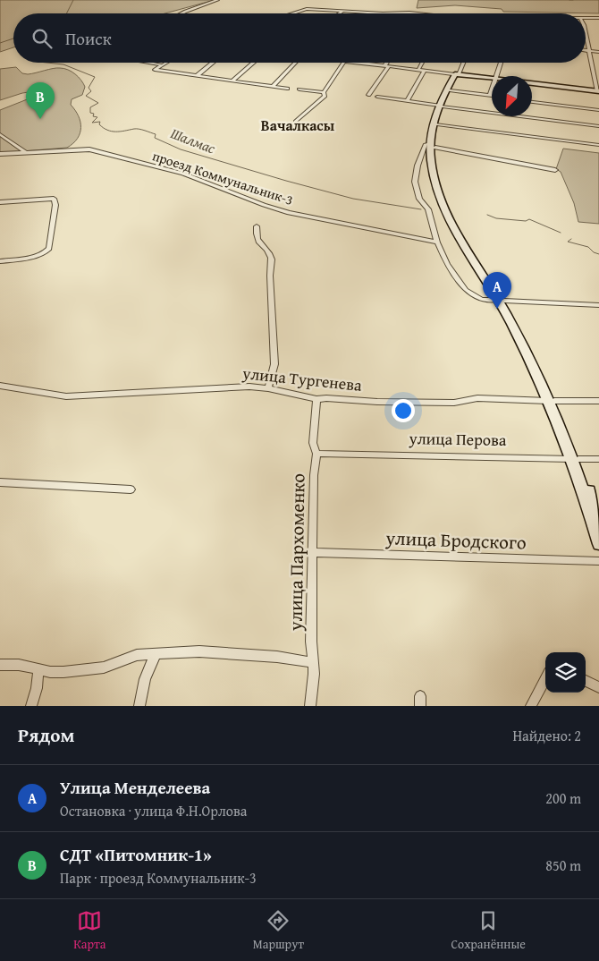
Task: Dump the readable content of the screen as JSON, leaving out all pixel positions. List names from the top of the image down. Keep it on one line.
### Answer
{"streets":{"street":["проезд Коммунальник-3","улица Тургенева","улица Перова","улица Бродского","улица Пархоменко"]},"crossings":[["улица Тургенева","улица Пархоменко"],["улица Перова","улица Пархоменко"],["улица Бродского","улица Пархоменко"]],"districts":["Вачалкасы"],"water":["Шалмас"],"north":"bottom left","page":{"search":"Поиск","pins":["B","A"],"heading":["Рядом","Найдено: 2"],"list":[{"mark":"A","name":"Улица Менделеева","note":"Остановка · улица Ф.Н.Орлова","value":"200 m"},{"mark":"B","name":"СДТ «Питомник-1»","note":"Парк · проезд Коммунальник-3","value":"850 m"}],"nav":["Карта","Маршрут","Сохранённые"]}}
